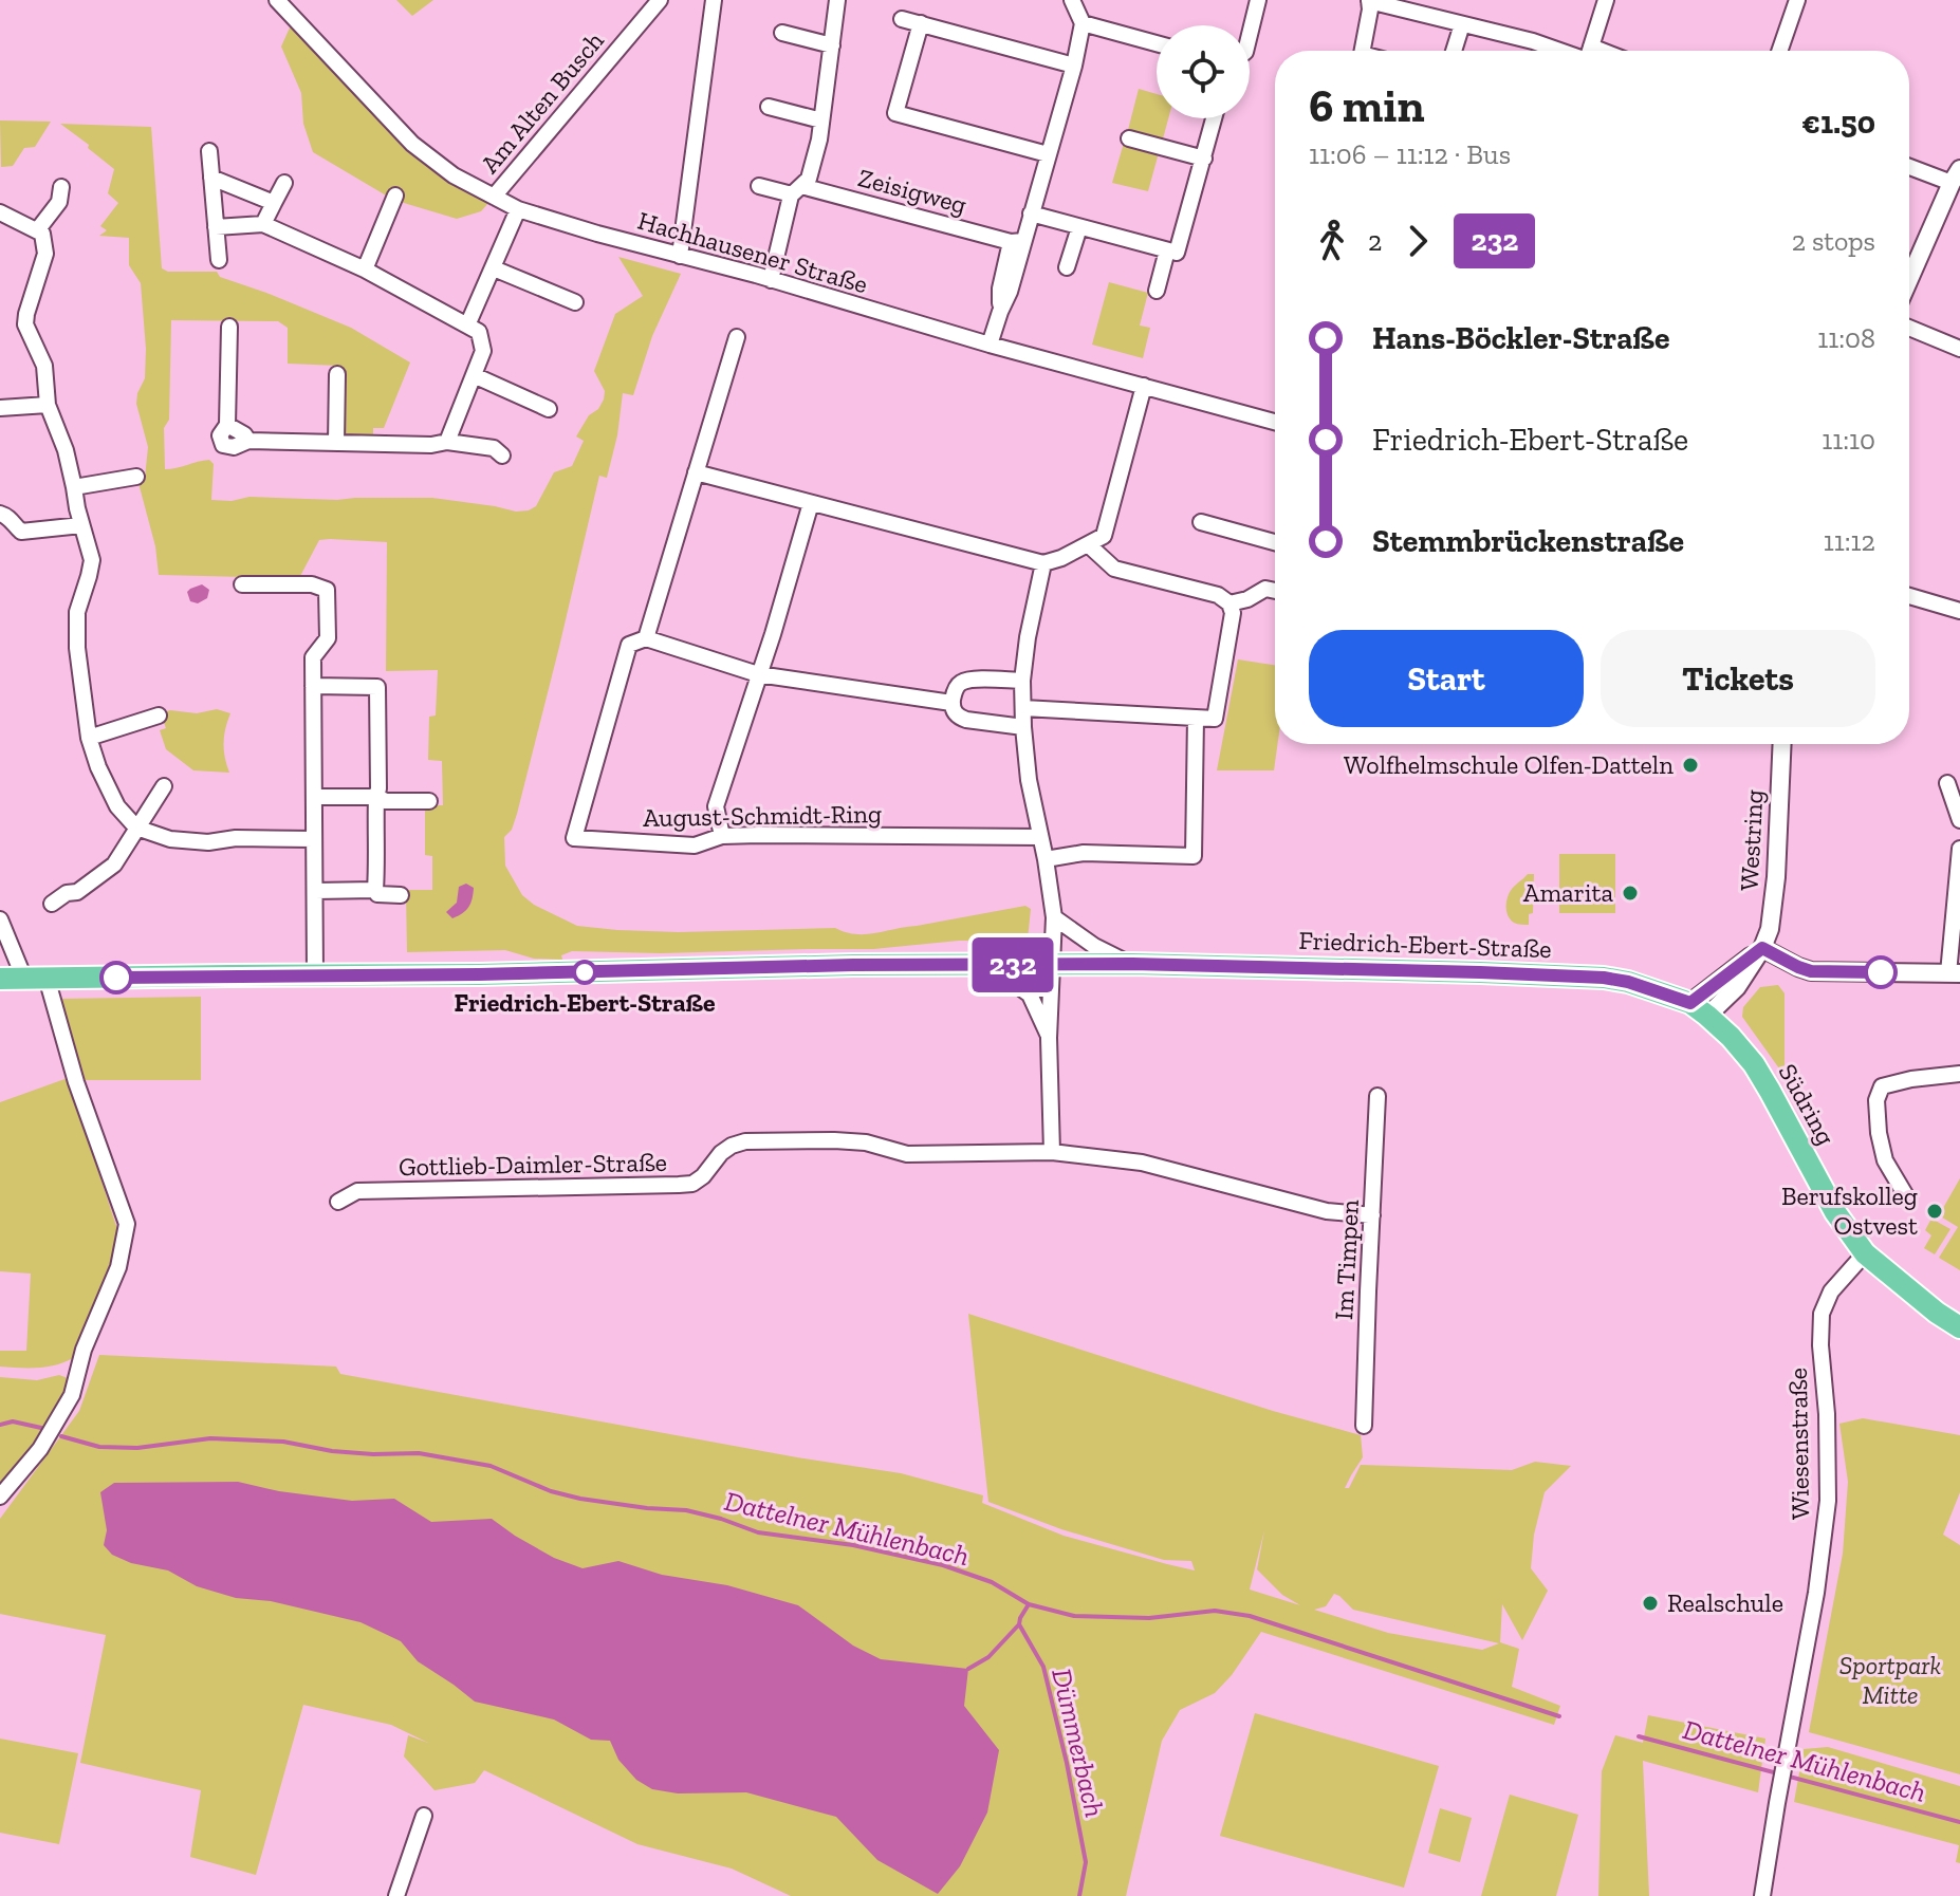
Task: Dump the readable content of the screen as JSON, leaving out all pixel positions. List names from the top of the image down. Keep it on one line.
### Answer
{"streets":{"main road":["Friedrich-Ebert-Straße","Südring"],"street":["Am Alten Busch","Zeisigweg","Hachhausener Straße","August-Schmidt-Ring","Westring","Gottlieb-Daimler-Straße","Im Timpen","Wiesenstraße"]},"crossings":[["Am Alten Busch","Hachhausener Straße"],["Westring","Friedrich-Ebert-Straße"],["Westring","Südring"],["Friedrich-Ebert-Straße","Südring"],["Südring","Wiesenstraße"],["Gottlieb-Daimler-Straße","Im Timpen"]],"water":["Dattelner Mühlenbach","Dümmerbach"],"parks":["Sportpark Mitte"],"places":["Wolfhelmschule Olfen-Datteln","Amarita","Friedrich-Ebert-Straße","Berufskolleg Ostvest","Realschule"],"lines":["bus line 232"],"page":{"on_map":"232","heading":["6 min","11:06 – 11:12 · Bus","€1.50"],"legs":["2","232","2 stops"],"list":[{"name":"Hans-Böckler-Straße","value":"11:08"},{"name":"Friedrich-Ebert-Straße","value":"11:10"},{"name":"Stemmbrückenstraße","value":"11:12"}],"buttons":["Start","Tickets"]}}
